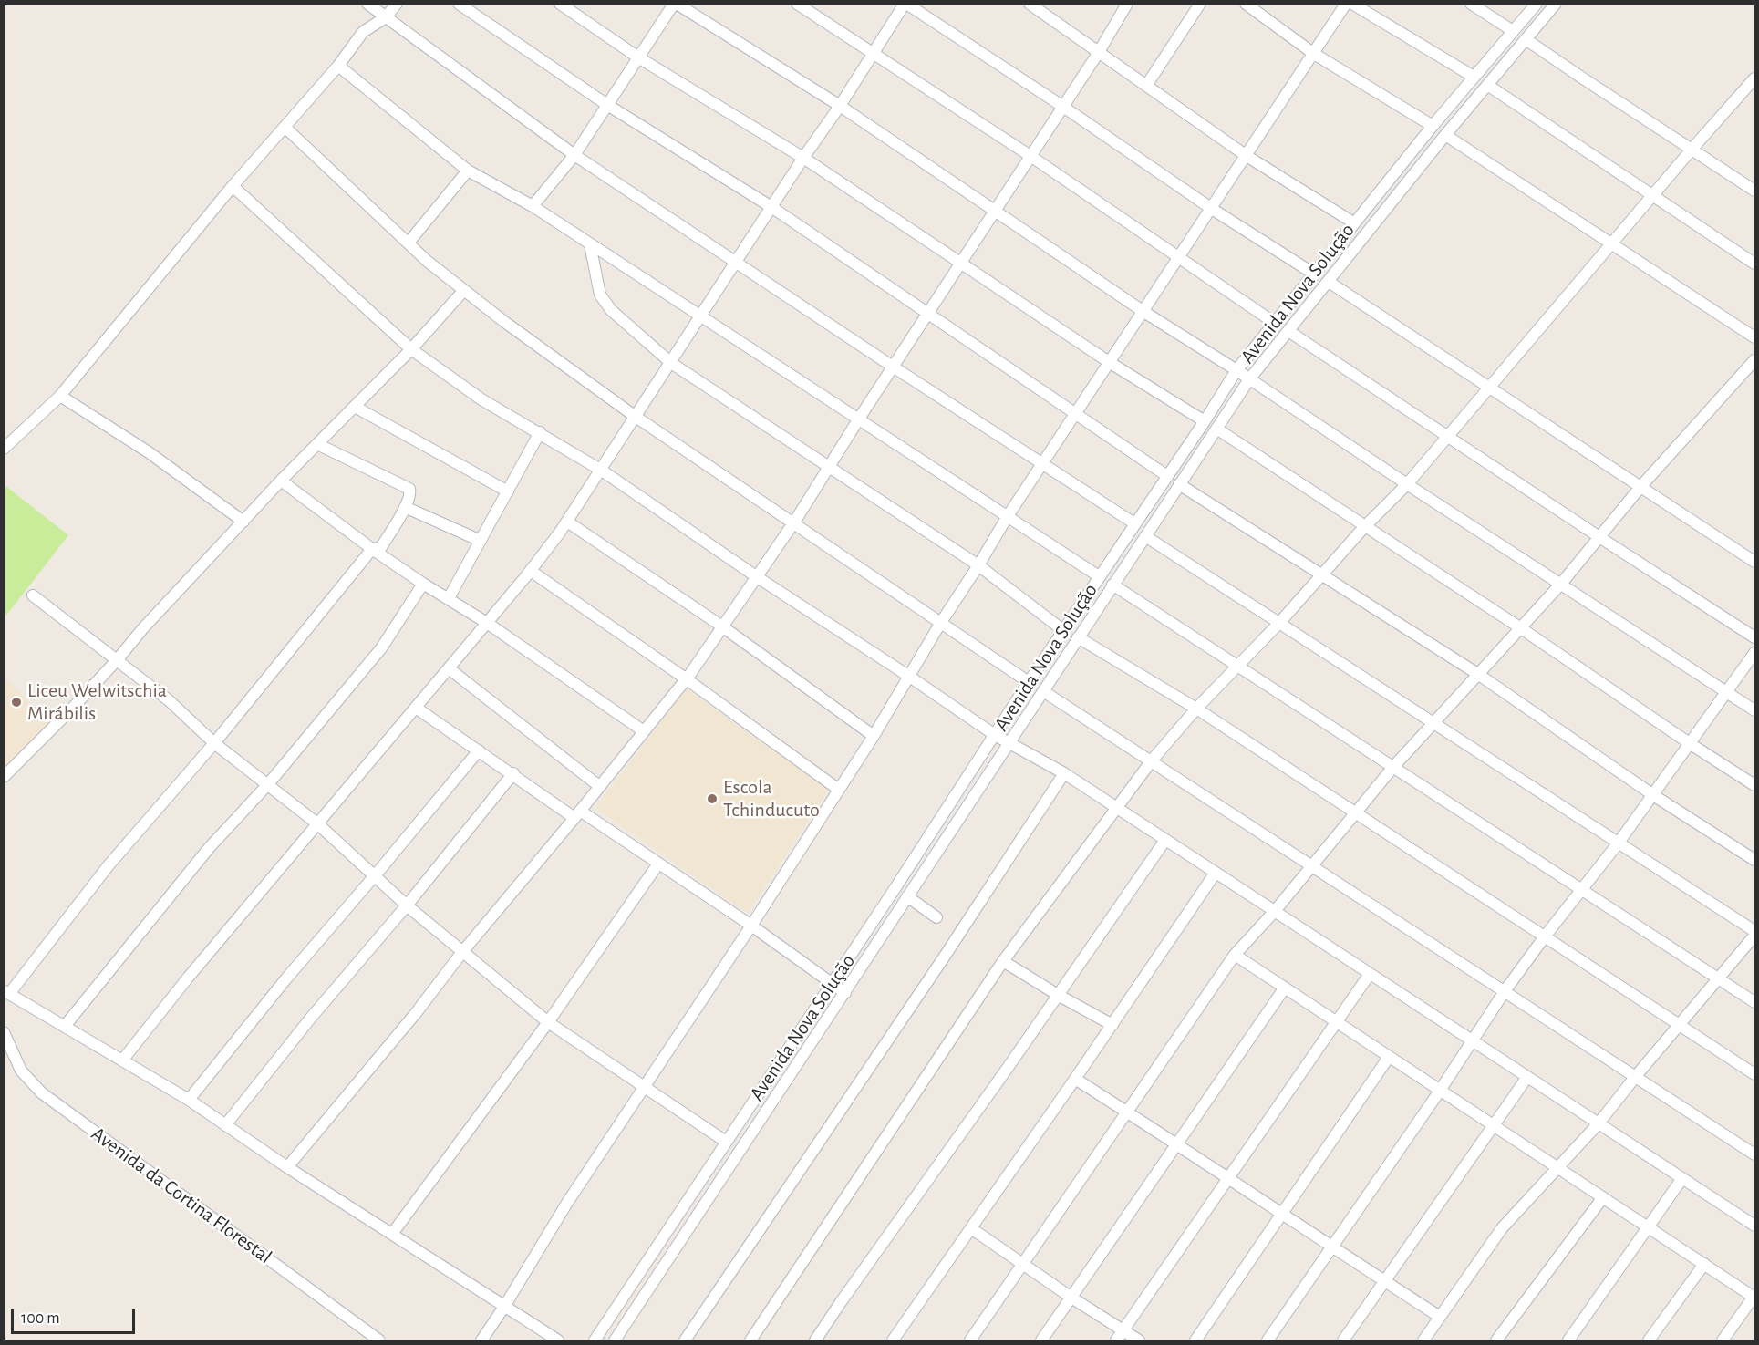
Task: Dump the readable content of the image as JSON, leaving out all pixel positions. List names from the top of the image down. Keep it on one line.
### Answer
{"streets":{"street":["Avenida Nova Solução","Avenida da Cortina Florestal"]},"places":["Liceu Welwitschia Mirábilis","Escola Tchinducuto"],"scale_bar":"100 m"}
